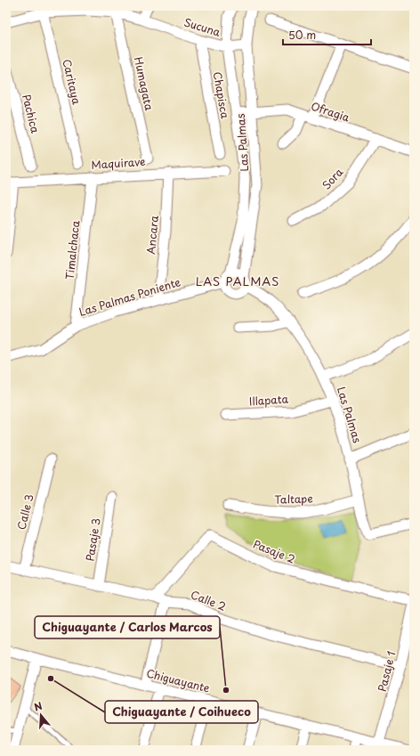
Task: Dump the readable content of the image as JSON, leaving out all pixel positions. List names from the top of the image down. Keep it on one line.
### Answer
{"streets":{"street":["Sucuna","Caritaya","Humagata","Chapisca","Ofragia","Pachica","Las Palmas","Maquirave","Sora","Ancara","Timalchaca","Las Palmas Poniente","Illapata","Taltape","Calle 3","Pasaje 3","Pasaje 2","Calle 2","Pasaje 1","Chiguayante"]},"crossings":[["Sucuna","Caritaya"],["Sucuna","Humagata"],["Sucuna","Chapisca"],["Sucuna","Las Palmas"],["Ofragia","Las Palmas"],["Ofragia","Sora"],["Las Palmas","Las Palmas Poniente"],["Las Palmas","Illapata"],["Las Palmas","Taltape"],["Maquirave","Ancara"],["Maquirave","Timalchaca"],["Ancara","Las Palmas Poniente"],["Timalchaca","Las Palmas Poniente"],["Calle 3","Calle 2"],["Pasaje 3","Calle 2"],["Pasaje 2","Calle 2"],["Calle 2","Pasaje 1"],["Pasaje 1","Chiguayante"]],"districts":["LAS PALMAS"],"places":["Chiguayante / Coihueco","Chiguayante / Carlos Marcos"],"scale_bar":"50 m","north":"top"}
